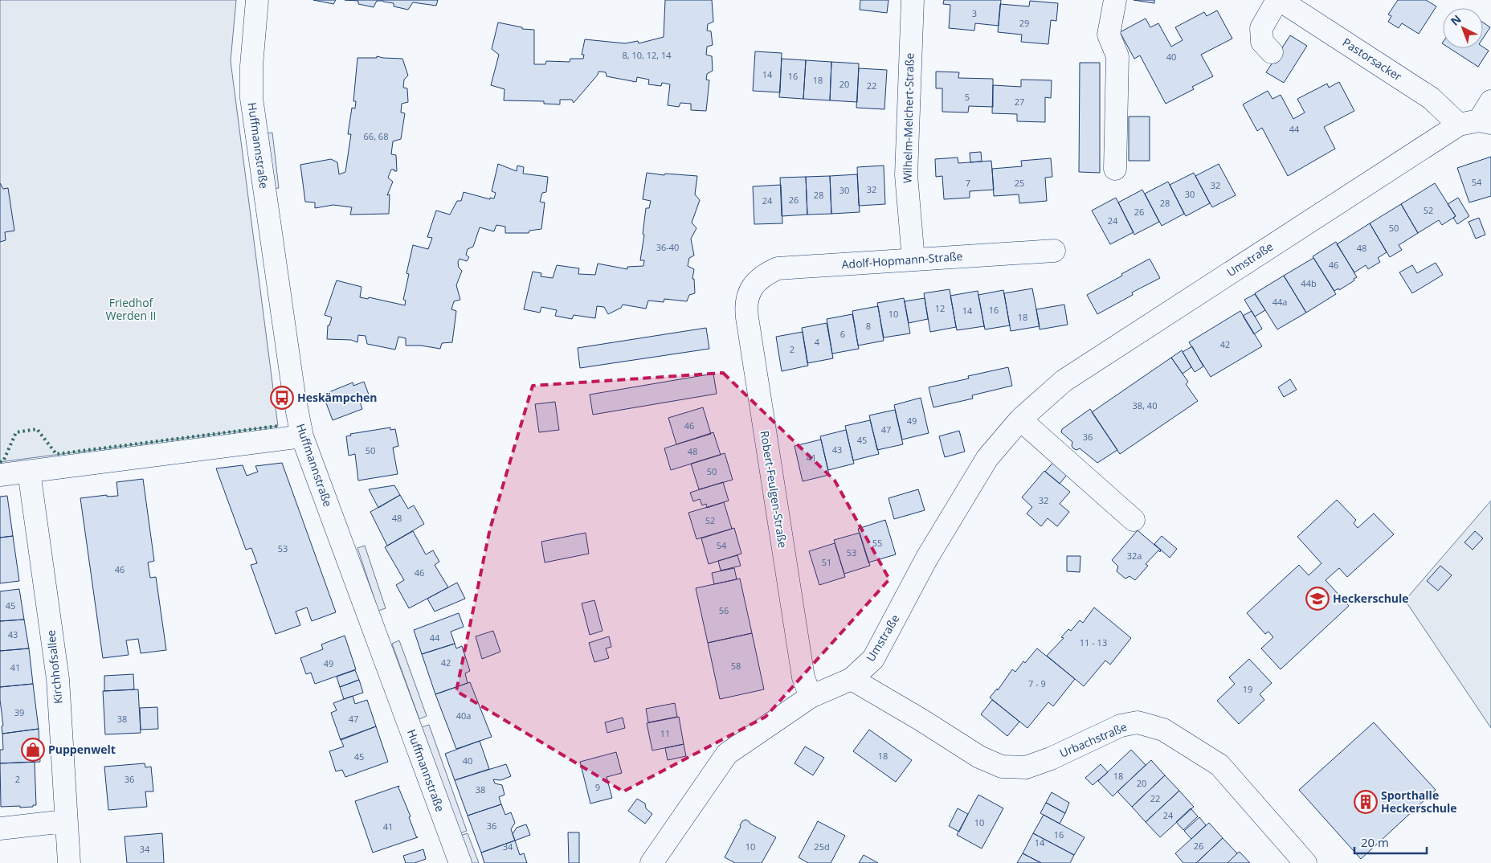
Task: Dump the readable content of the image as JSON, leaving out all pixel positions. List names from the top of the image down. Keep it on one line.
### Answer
{"streets":{"street":["Pastorsacker","Wilhelm-Melchert-Straße","Huffmannstraße","Umstraße","Adolf-Hopmann-Straße","Robert-Feulgen-Straße","Kirchhofsallee","Urbachstraße"]},"crossings":[["Pastorsacker","Umstraße"],["Wilhelm-Melchert-Straße","Adolf-Hopmann-Straße"],["Umstraße","Robert-Feulgen-Straße"],["Umstraße","Urbachstraße"],["Adolf-Hopmann-Straße","Robert-Feulgen-Straße"]],"parks":["Friedhof Werden II"],"places":{"bus stop":["Heskämpchen"],"school or university":["Heckerschule"],"shop":["Puppenwelt"],"building":["Sporthalle Heckerschule"]},"house_numbers":["3","29","8, 10, 12, 14","40","14","16","18","20","22","5","27","44","66, 68","54","7","25","32","32","30","30","28","26","24","28","52","26","24","50","36-40","48","46","44b","44a","12","16","14","10","18","8","6","4","42","2","38, 40","49","46","47","36","45","43","50","48","41","50","32","48","52","55","54","53","53","32a","51","46","46","45","56","43","44","11 - 13","42","49","58","41","7 - 9","19","39","40a","38","47","11","18","45","40","18","2","36","20","9","38","22","24","10","36","41","16","14","26","34","10","25d","34"],"scale_bar":"20 m","north":"top left"}
